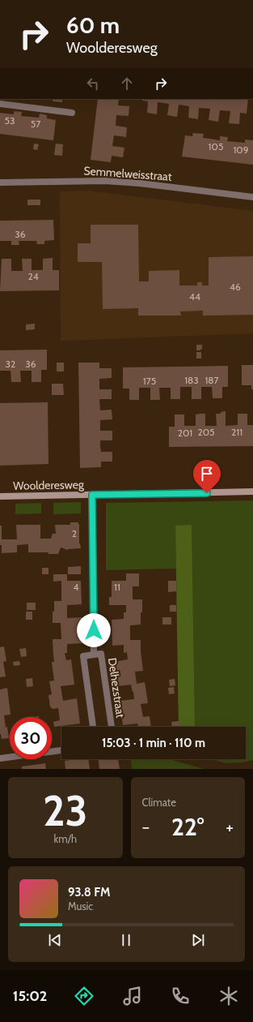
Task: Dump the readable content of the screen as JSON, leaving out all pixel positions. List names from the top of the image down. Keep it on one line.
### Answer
{"streets":{"street":["Semmelweisstraat","Woolderesweg","Delhezstraat"]},"crossings":[["Woolderesweg","Delhezstraat"]],"house_numbers":["53","57","105","109","36","24","46","44","32","36","183","187","175","205","211","201","2","4","11"],"page":{"turn":["60 m","Woolderesweg"],"limit":"30","trip":"15:03 · 1 min · 110 m","tile":[["23","km/h"],"Climate"],"heat":["−","22°","+"],"song":["93.8 FM","Music"],"tabs":"15:02"}}
